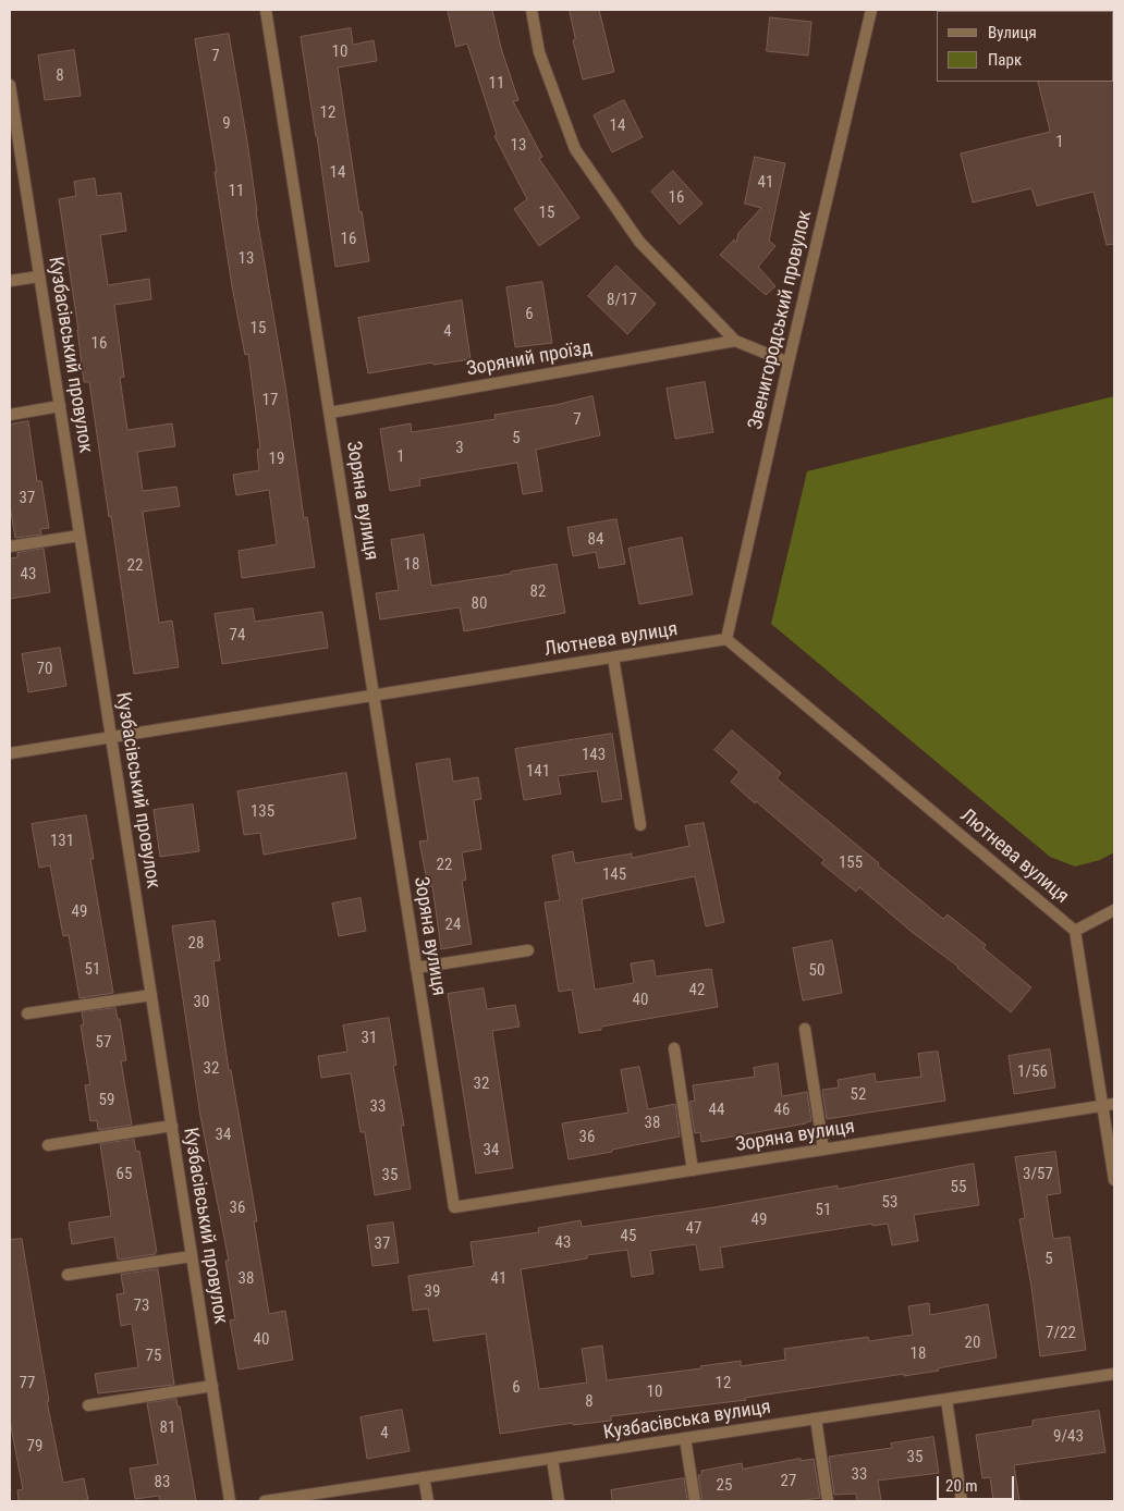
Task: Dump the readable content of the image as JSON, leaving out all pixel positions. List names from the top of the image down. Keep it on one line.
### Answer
{"streets":{"street":["Звенигородський провулок","Кузбасівський провулок","Зоряний проїзд","Зоряна вулиця","Лютнева вулиця","Кузбасівська вулиця"]},"crossings":[["Звенигородський провулок","Лютнева вулиця"],["Кузбасівський провулок","Лютнева вулиця"],["Зоряний проїзд","Зоряна вулиця"],["Зоряна вулиця","Лютнева вулиця"]],"house_numbers":["10","7","8","11","12","9","14","1","13","14","41","11","16","15","16","13","8/17","6","15","4","16","17","7","5","3","1","19","37","84","18","22","43","82","80","74","70","143","141","135","131","155","22","145","49","24","28","51","50","42","40","30","31","57","32","1/56","32","52","59","33","44","46","38","34","36","34","65","3/57","35","55","53","36","51","49","47","45","43","37","5","38","41","39","73","7/22","40","20","18","75","77","12","6","10","8","81","4","9/43","79","35","33","27","83","25"],"legend":["Вулиця","Парк"],"scale_bar":"20 m"}
